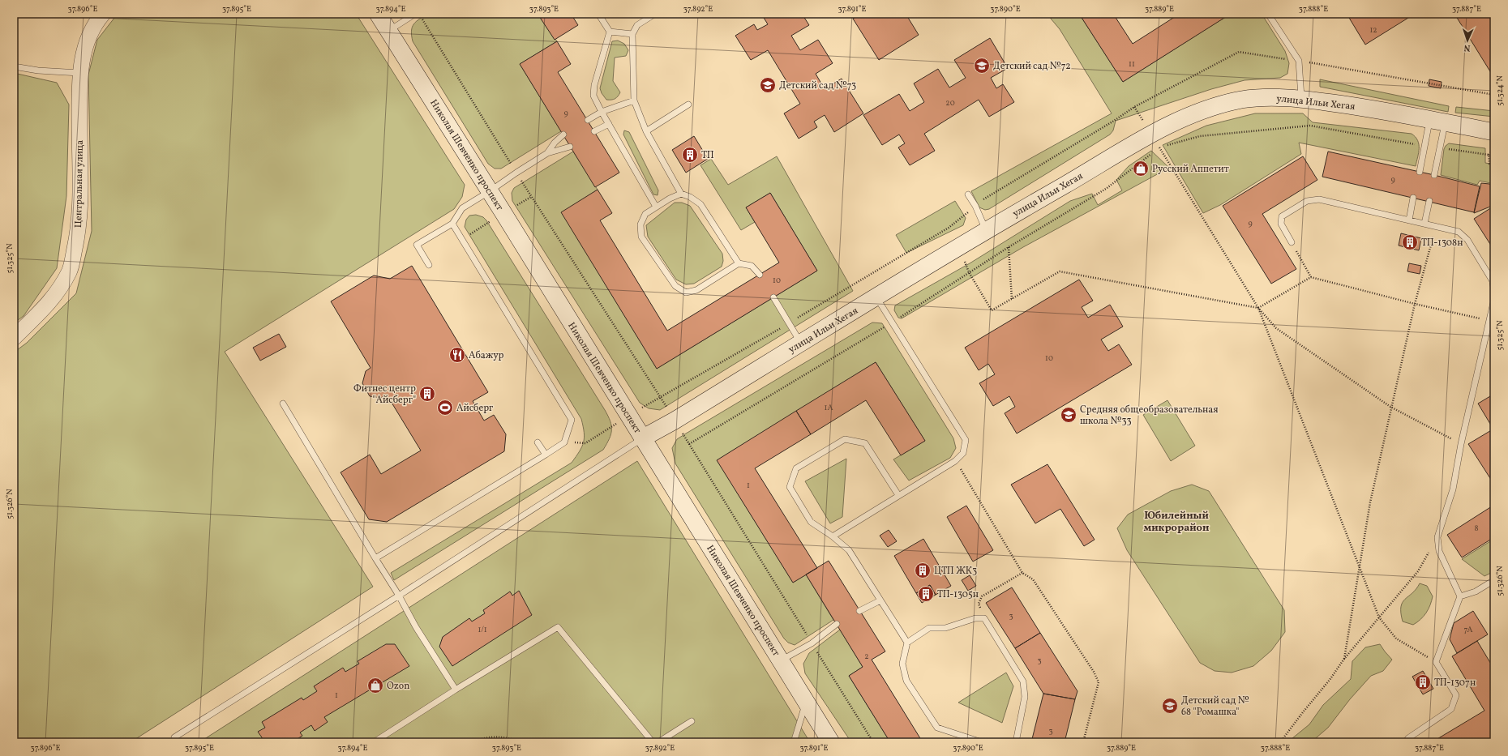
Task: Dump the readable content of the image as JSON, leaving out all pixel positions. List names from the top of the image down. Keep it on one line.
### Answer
{"streets":{"main road":["улица Ильи Хегая","Николая Шевченко проспект"],"street":["Центральная улица"]},"crossings":[["улица Ильи Хегая","Николая Шевченко проспект"]],"districts":["Юбилейный микрорайон"],"places":{"school or university":["Детский сад №72","Детский сад №73","Средняя общеобразовательная школа №33","Детский сад № 68 \"Ромашка\""],"building":["ТП","ТП-1308н","Фитнес центр \"Айсберг\"","ЦТП ЖК3","ТП-1305н","ТП-1307н"],"shop":["Русский Аппетит","Ozon"],"restaurant":["Абажур"],"sports":["Айсберг"]},"house_numbers":["12","11","20","9","9","9","10","10","1А","1","8","3","1/1","7А","2","3","1","3"],"north":"bottom","coordinates":["37.896°E","37.895°E","37.894°E","37.893°E","37.892°E","37.891°E","37.890°E","37.889°E","37.888°E","37.887°E","51.324°N","51.325°N","51.326°N"]}
